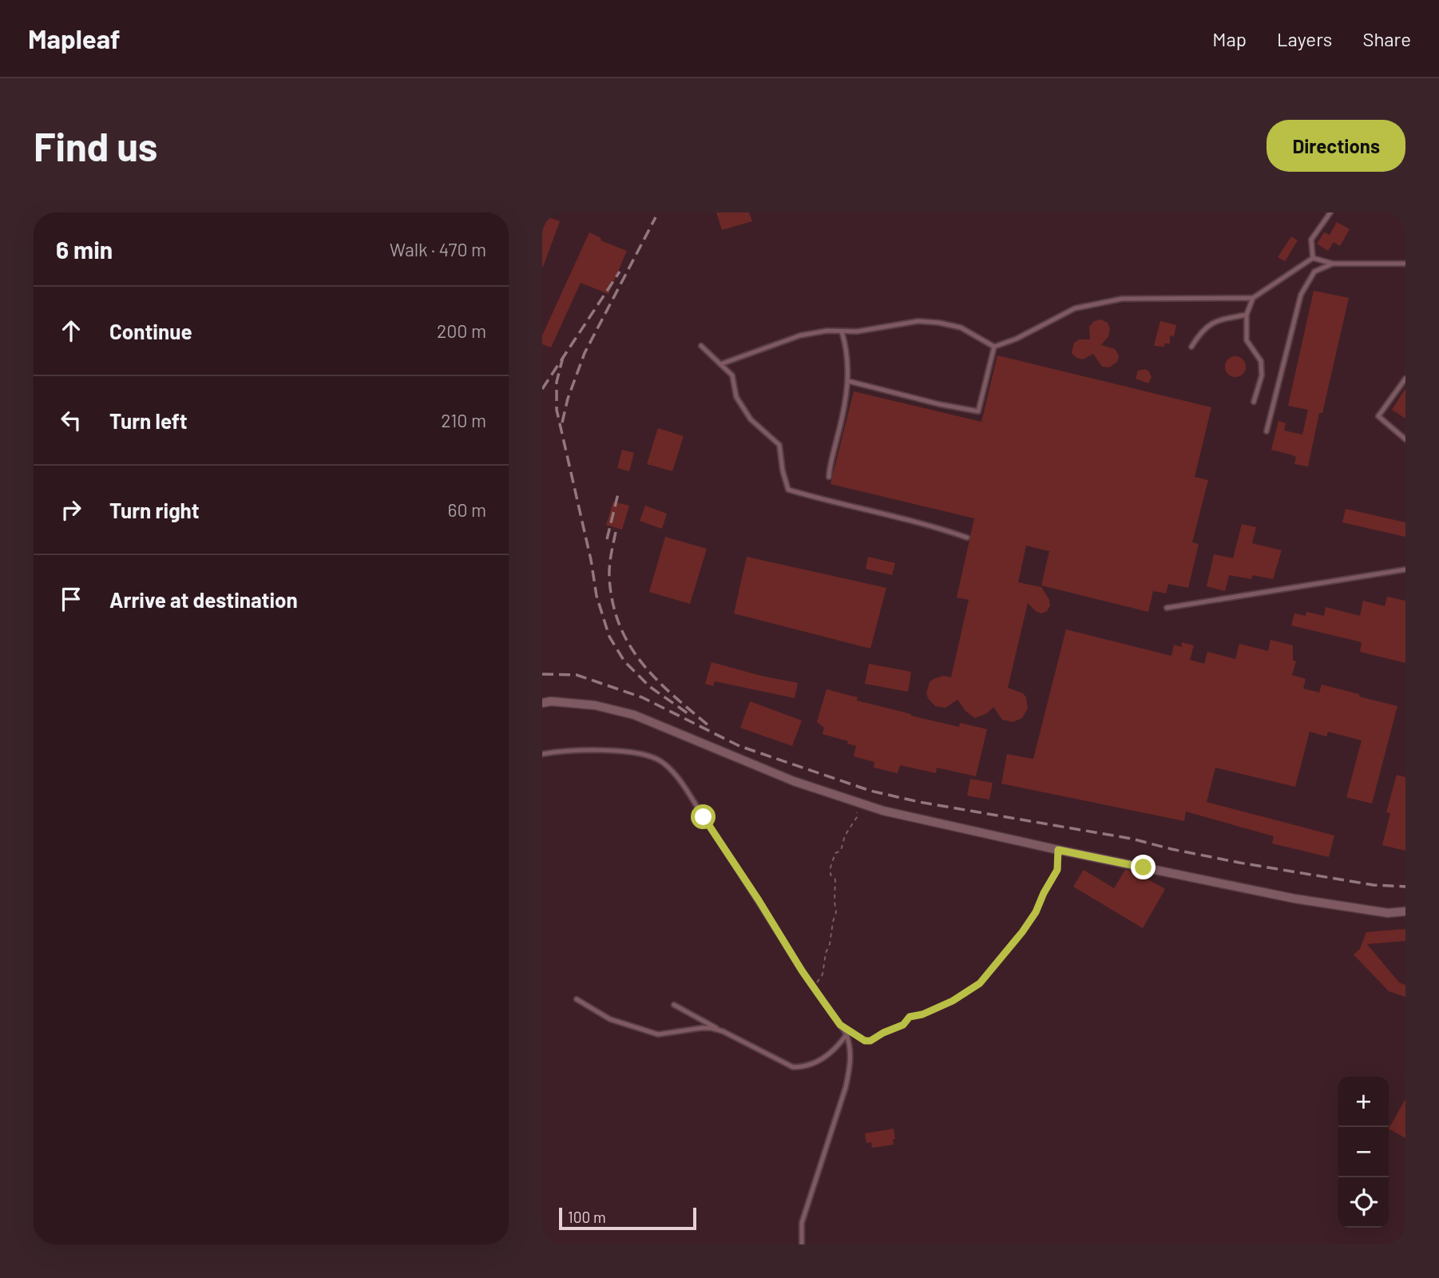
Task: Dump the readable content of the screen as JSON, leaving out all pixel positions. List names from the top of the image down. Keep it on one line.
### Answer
{"scale_bar":"100 m","page":{"header":"Mapleaf","nav":["Map","Layers","Share"],"buttons":"Directions","title":"Find us","heading":["6 min","Walk · 470 m"],"list":[["Continue","200 m"],["Turn left","210 m"],["Turn right","60 m"],"Arrive at destination"],"map_buttons":["+","−"],"scale":"100 m"}}
